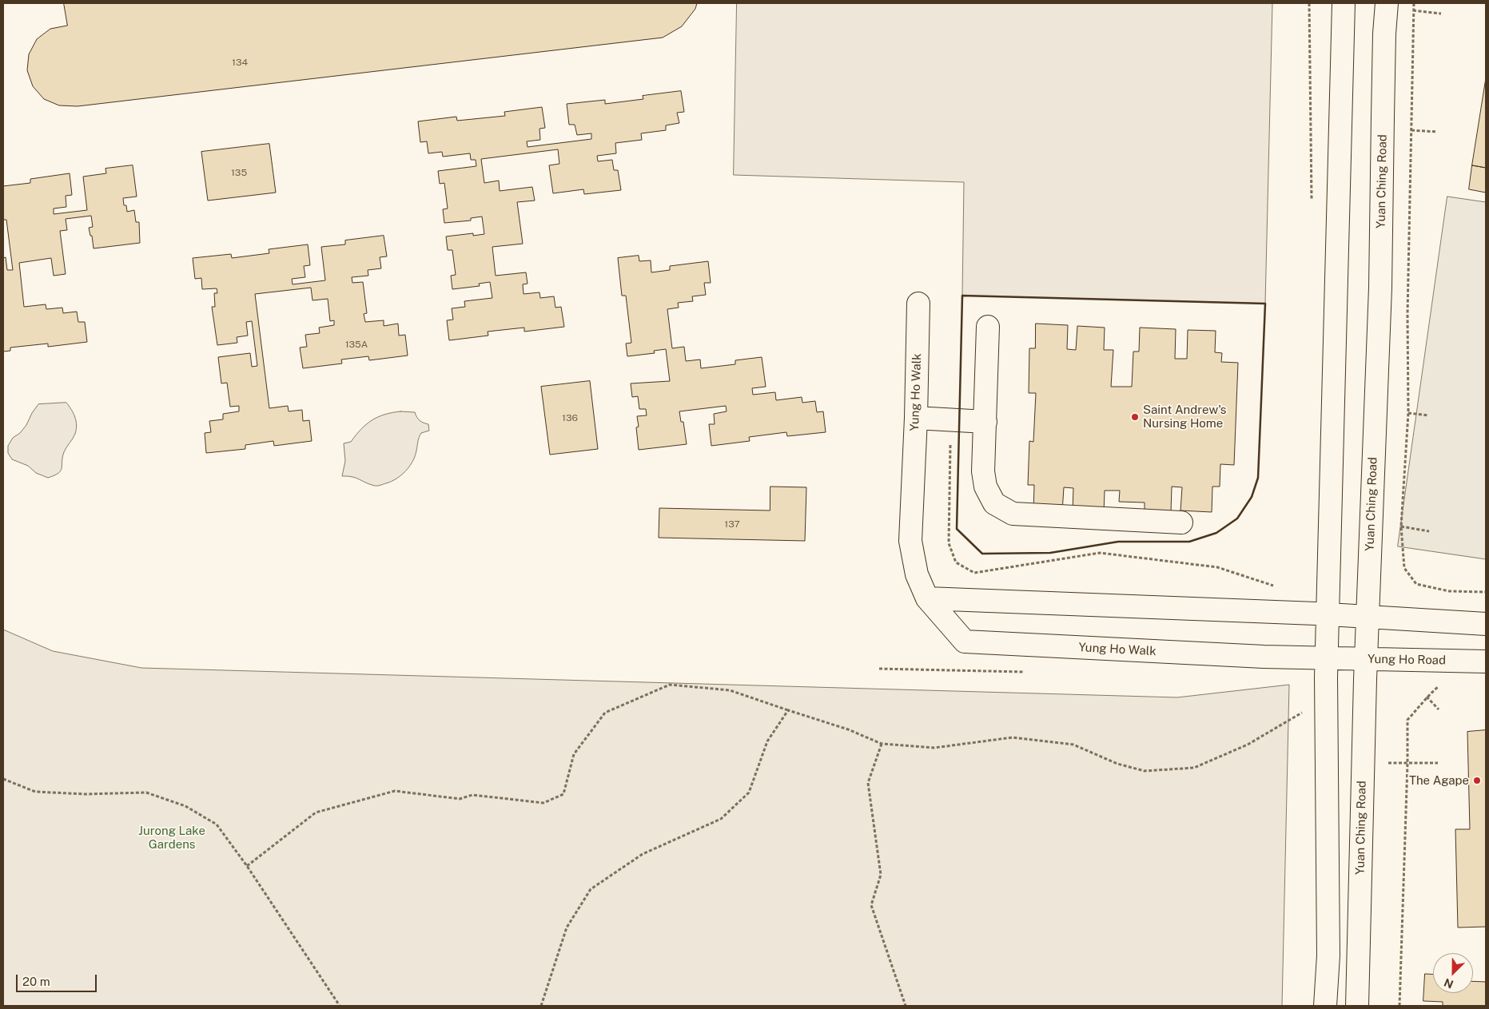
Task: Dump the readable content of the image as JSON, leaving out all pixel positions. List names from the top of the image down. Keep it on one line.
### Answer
{"streets":{"street":["Yuan Ching Road","Yung Ho Walk","Yung Ho Road"]},"crossings":[["Yuan Ching Road","Yung Ho Road"],["Yung Ho Walk","Yung Ho Road"]],"parks":["Jurong Lake Gardens"],"places":["Saint Andrew's Nursing Home","The Agape"],"house_numbers":["134","135","135A","136","137"],"scale_bar":"20 m","north":"bottom left"}
